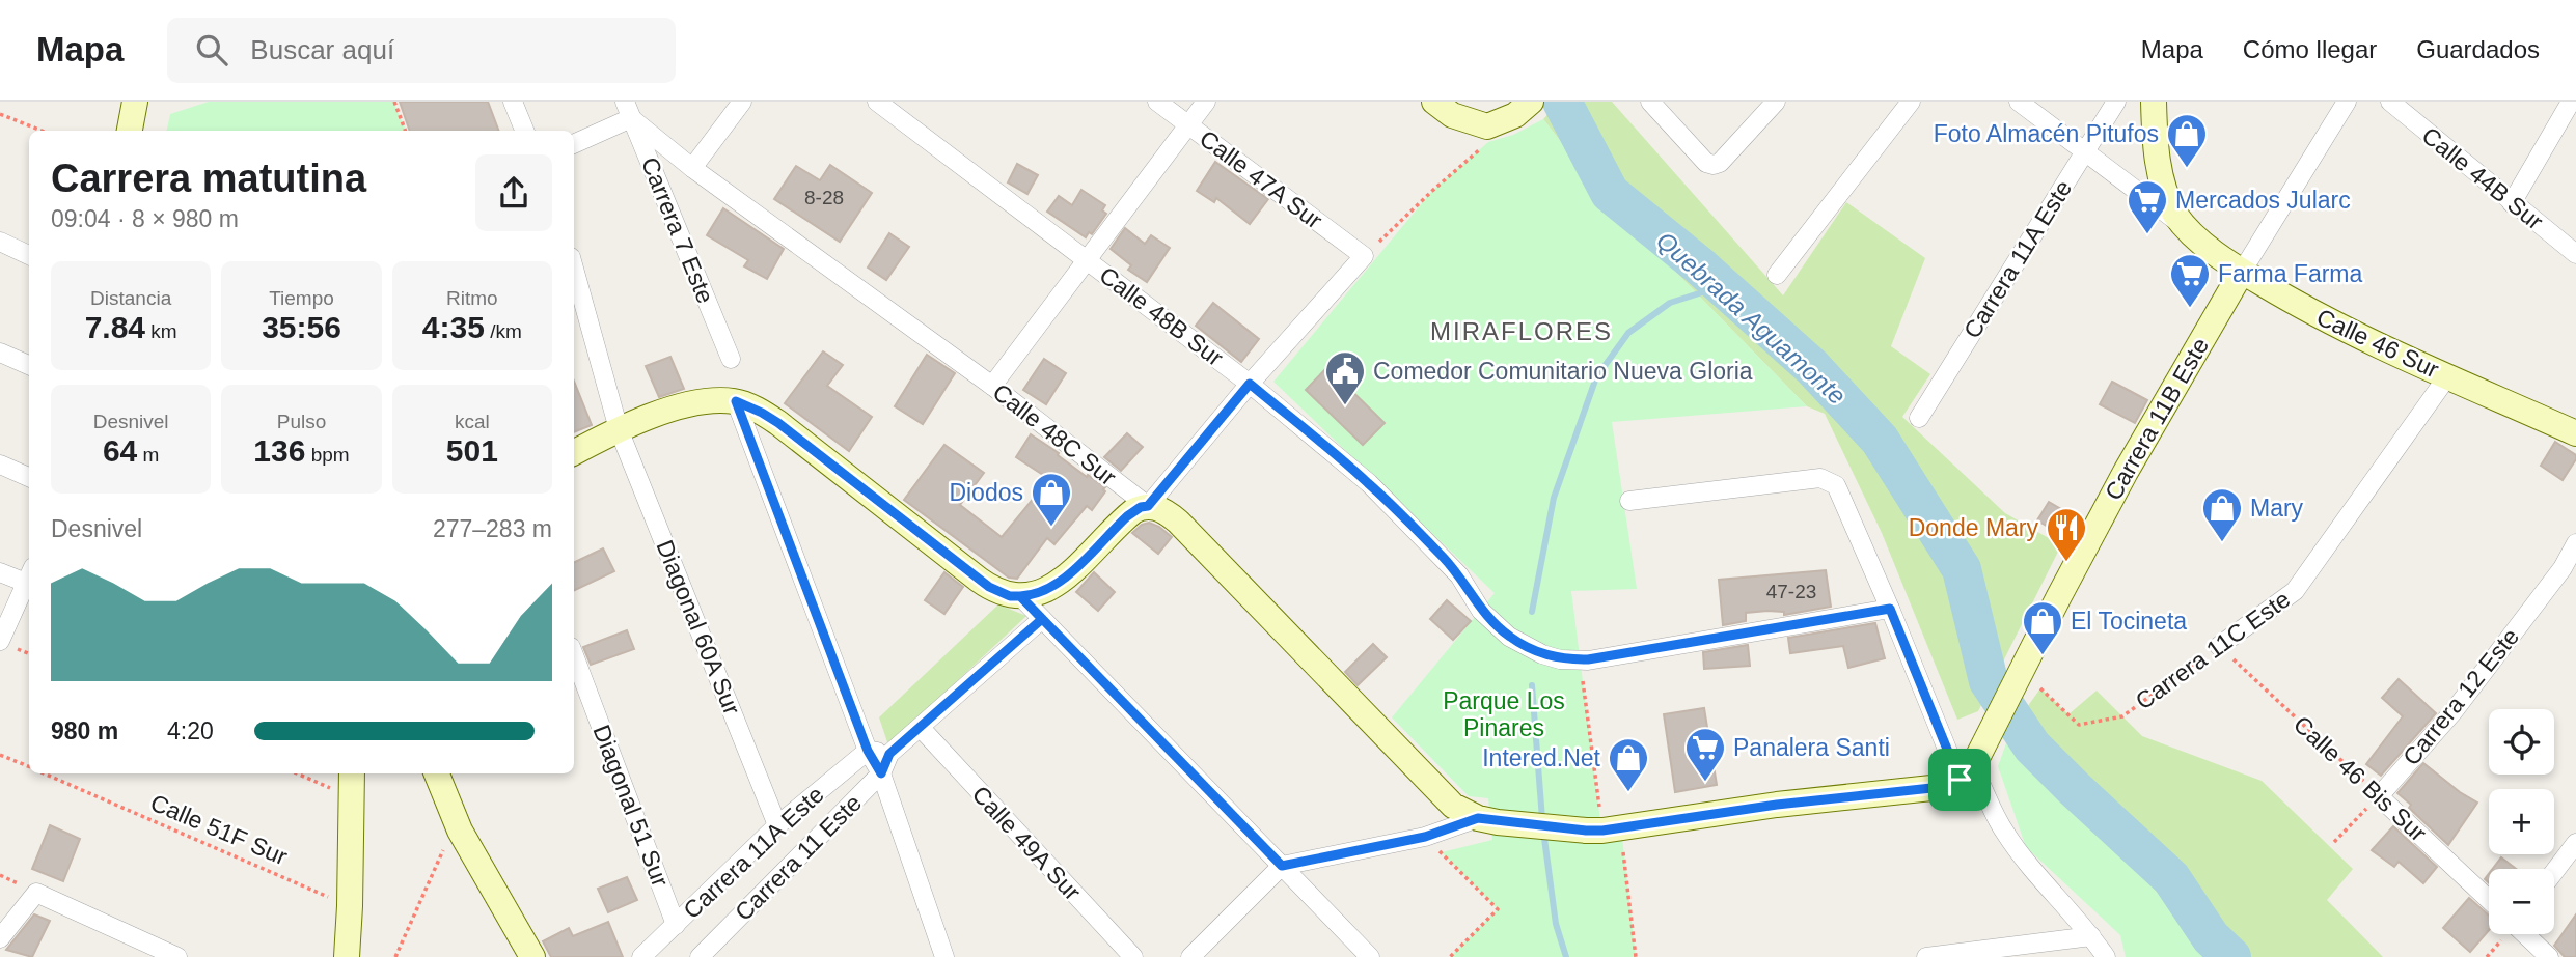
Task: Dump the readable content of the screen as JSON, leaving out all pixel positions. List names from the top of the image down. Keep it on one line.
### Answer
{"streets":{"street":["Calle 44B Sur","Calle 47A Sur","Carrera 7 Este","Carrera 11A Este","Calle 48B Sur","Calle 46 Sur","Carrera 11B Este","Calle 48C Sur","Diagonal 60A Sur","Carrera 11C Este","Carrera 12 Este","Calle 46 Bis Sur","Diagonal 51 Sur","Calle 49A Sur","Carrera 11 Este"],"path":["Calle 51F Sur"]},"crossings":[["Carrera 7 Este","Calle 48C Sur"],["Carrera 11A Este","Calle 46 Sur"],["Carrera 11A Este","Diagonal 60A Sur"],["Carrera 11A Este","Diagonal 51 Sur"],["Calle 46 Sur","Carrera 11B Este"],["Calle 46 Sur","Carrera 11C Este"],["Carrera 11B Este","Carrera 11C Este"],["Carrera 11C Este","Calle 46 Bis Sur"],["Carrera 12 Este","Calle 46 Bis Sur"],["Calle 49A Sur","Carrera 11 Este"]],"districts":["MIRAFLORES"],"water":["Quebrada Aguamonte"],"parks":["Parque Los Pinares"],"places":{"shop":["Foto Almacén Pitufos","Diodos","Mary","El Tocineta","Intered.Net"],"supermarket":["Mercados Jularc","Farma Farma","Panalera Santi"],"public building":["Comedor Comunitario Nueva Gloria"],"restaurant":["Donde Mary"]},"house_numbers":["8-28","47-23"],"page":{"header":"Mapa","search":"Buscar aquí","nav":["Mapa","Cómo llegar","Guardados"],"heading":["Carrera matutina","09:04 · 8 × 980 m"],"stats":[["Distancia","7.84 km"],["Tiempo","35:56"],["Ritmo","4:35 /km"],["Desnivel","64 m"],["Pulso","136 bpm"],["kcal","501"]],"chart":["Desnivel","277–283 m"],"list":[{"name":"980 m","note":"4:20"}],"map_buttons":["+","−"]}}
